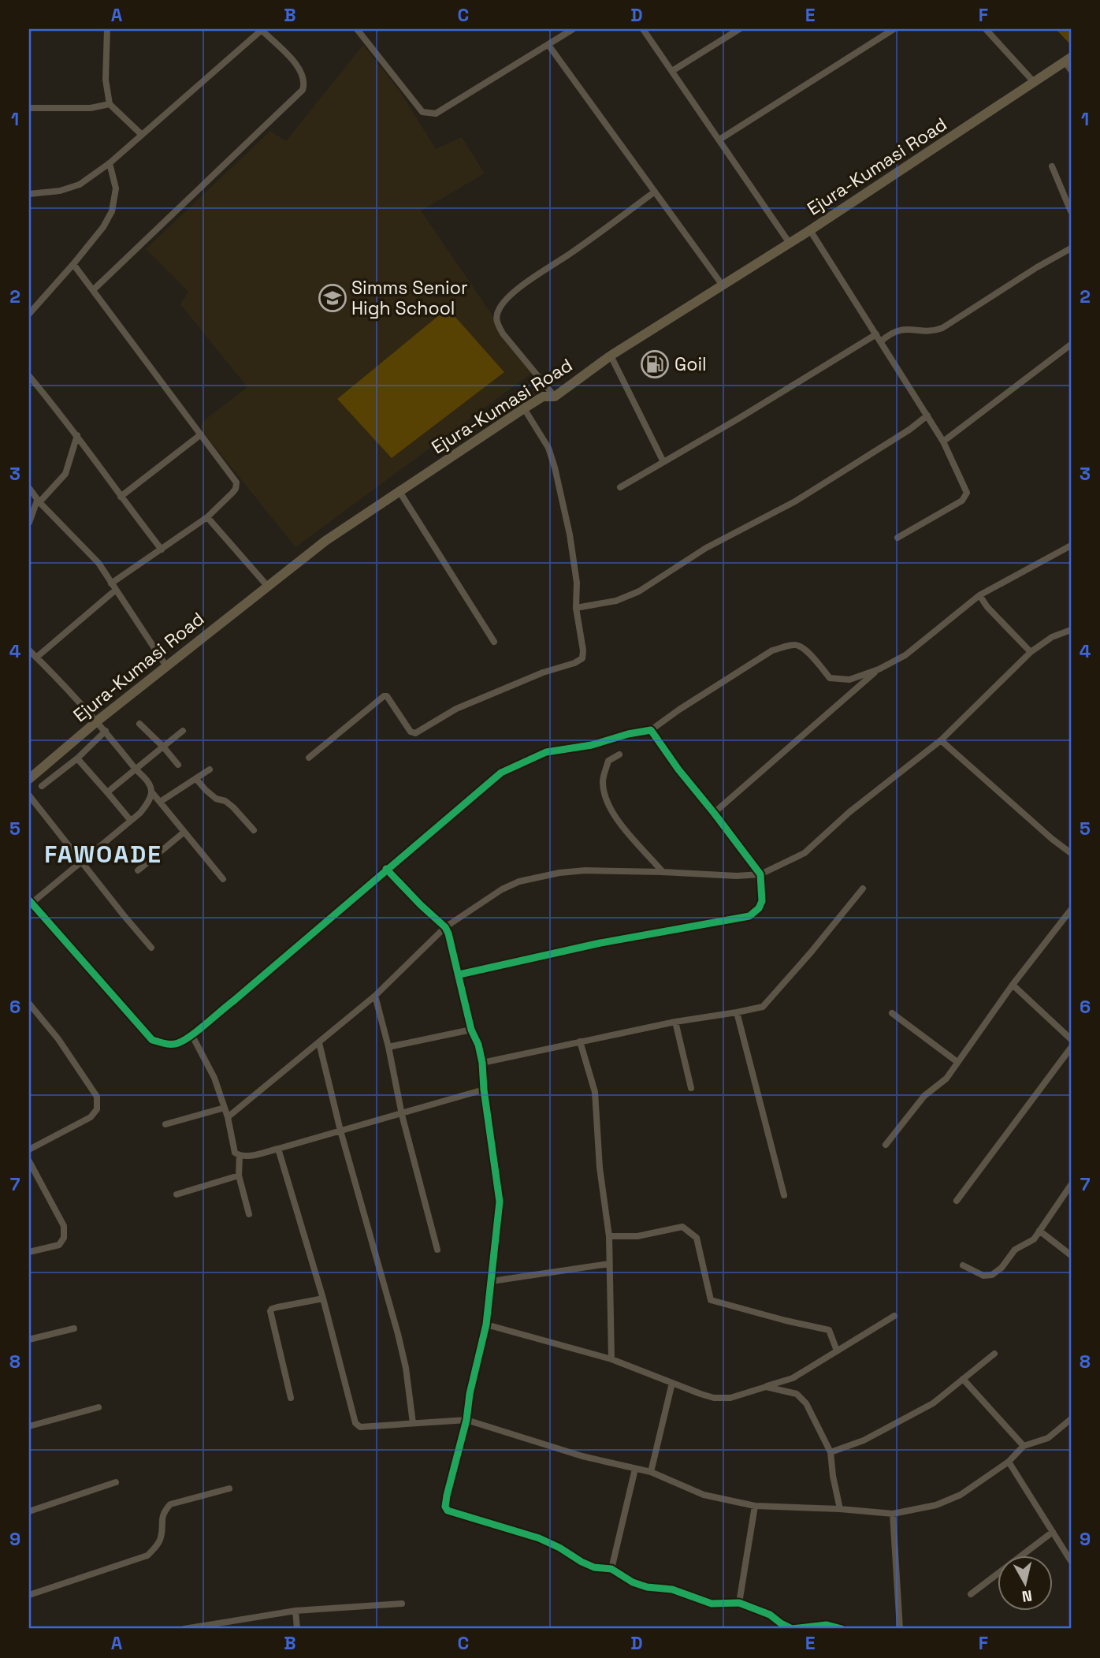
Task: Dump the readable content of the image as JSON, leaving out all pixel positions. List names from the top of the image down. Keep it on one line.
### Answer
{"streets":{"main road":["Ejura-Kumasi Road"]},"districts":["FAWOADE"],"places":{"school or university":["Simms Senior High School"],"fuel station":["Goil"]},"north":"bottom","grid":{"columns":["A","B","C","D","E","F"],"rows":["1","2","3","4","5","6","7","8","9"]}}
